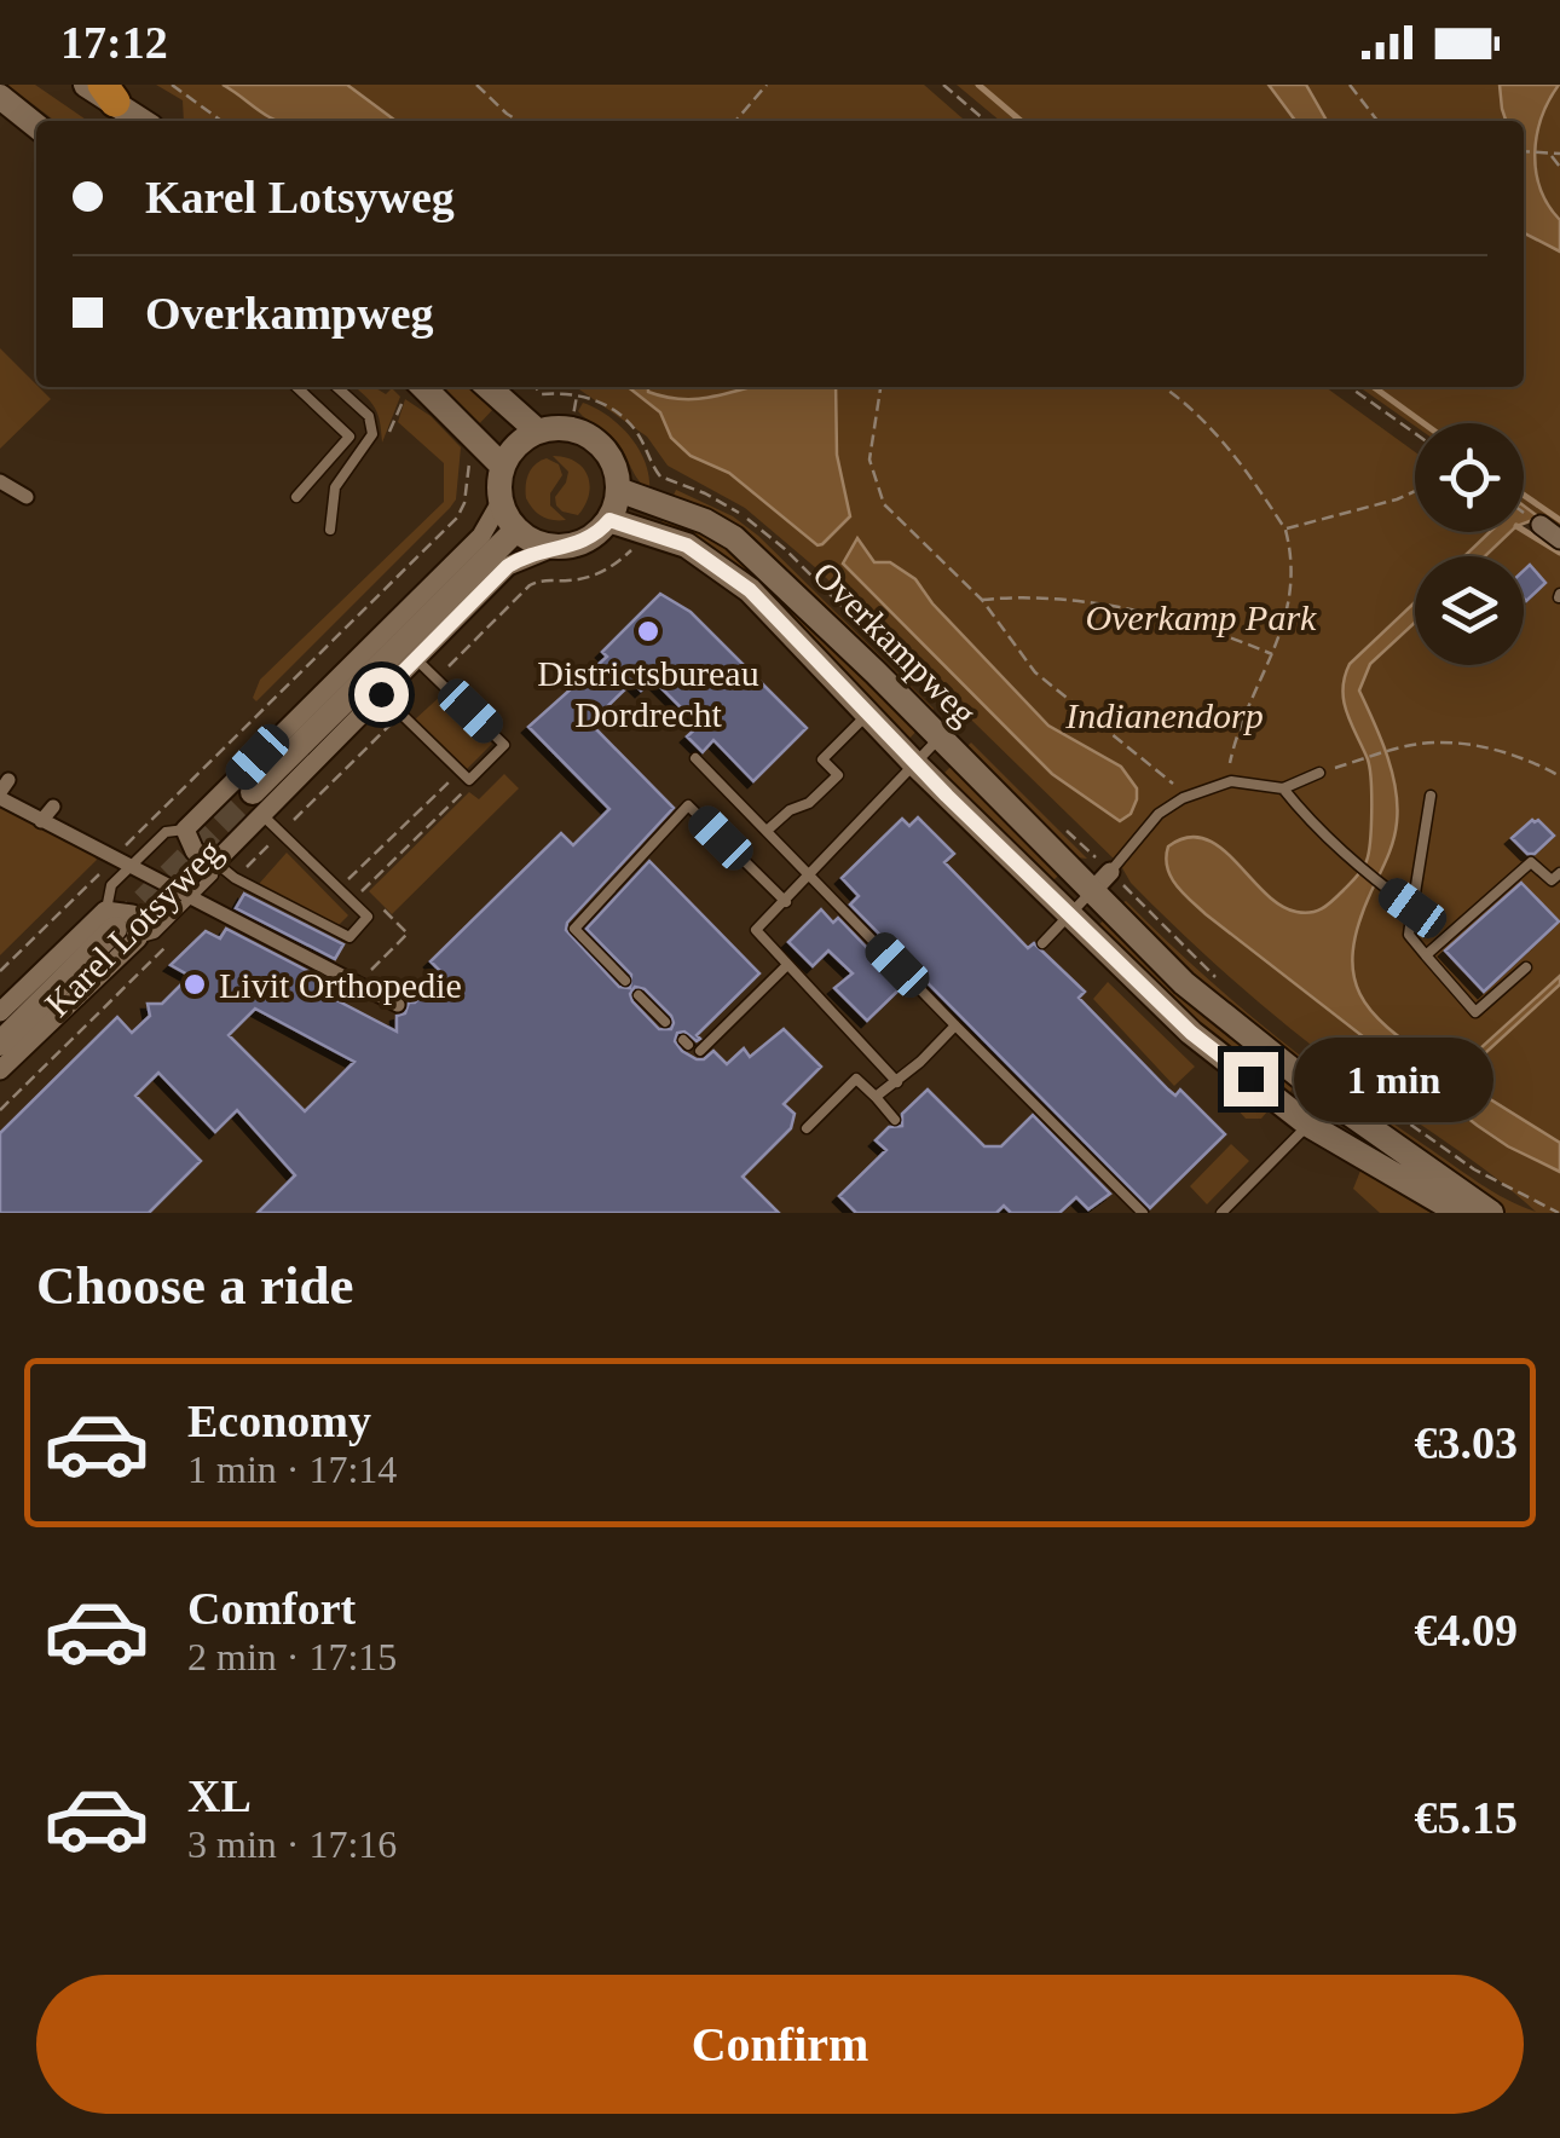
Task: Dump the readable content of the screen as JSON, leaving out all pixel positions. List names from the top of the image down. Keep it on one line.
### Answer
{"streets":{"street":["Overkampweg","Karel Lotsyweg"]},"crossings":[["Overkampweg","Karel Lotsyweg"]],"parks":["Overkamp Park","Indianendorp"],"places":["Districtsbureau Dordrecht","Livit Orthopedie"],"page":{"status":"17:12","banner":["Karel Lotsyweg","Overkampweg"],"bubble":"1 min","heading":"Choose a ride","list":[{"name":"Economy","note":"1 min · 17:14","value":"€3.03"},{"name":"Comfort","note":"2 min · 17:15","value":"€4.09"},{"name":"XL","note":"3 min · 17:16","value":"€5.15"}],"buttons":"Confirm"}}
